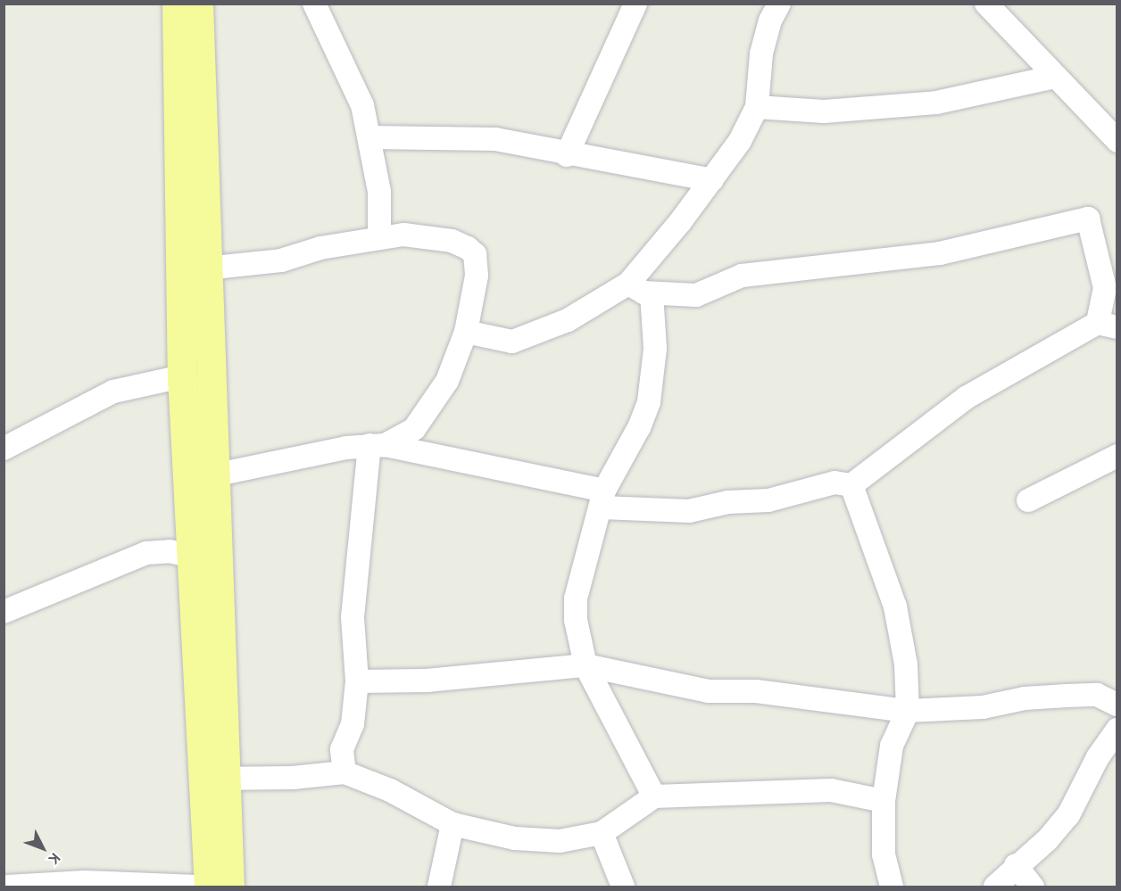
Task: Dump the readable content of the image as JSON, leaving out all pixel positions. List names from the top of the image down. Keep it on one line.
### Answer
{"north":"bottom right"}
